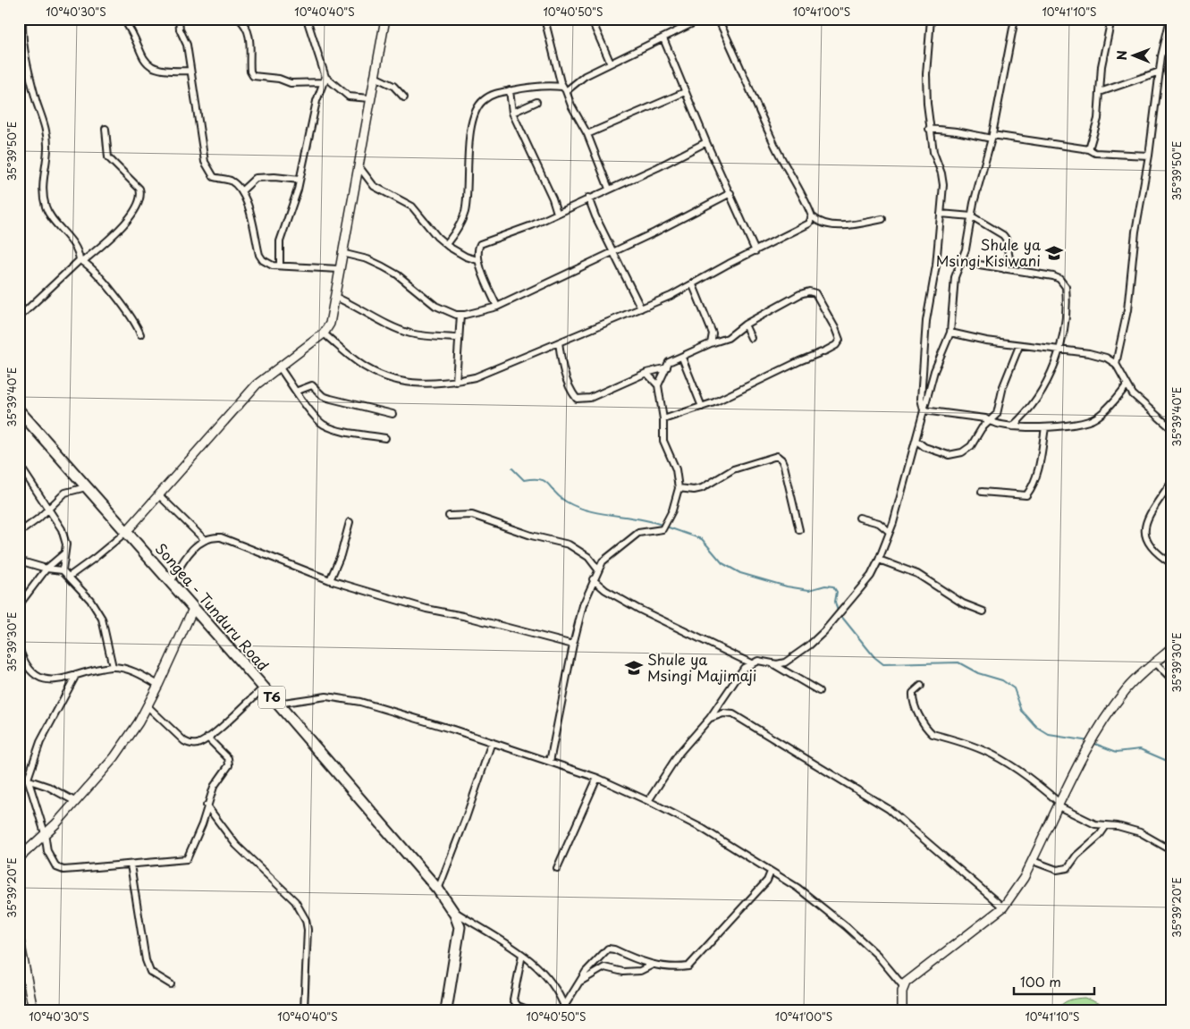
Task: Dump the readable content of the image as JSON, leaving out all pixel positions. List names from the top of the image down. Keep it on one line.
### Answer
{"streets":{"highway":["Songea - Tunduru Road","T6"]},"places":{"school or university":["Shule ya Msingi Kisiwani","Shule ya Msingi Majimaji"]},"scale_bar":"100 m","north":"left","coordinates":["10°40'30\"S","10°40'40\"S","10°40'50\"S","10°41'00\"S","10°41'10\"S","35°39'50\"E","35°39'40\"E","35°39'30\"E","35°39'20\"E"]}
